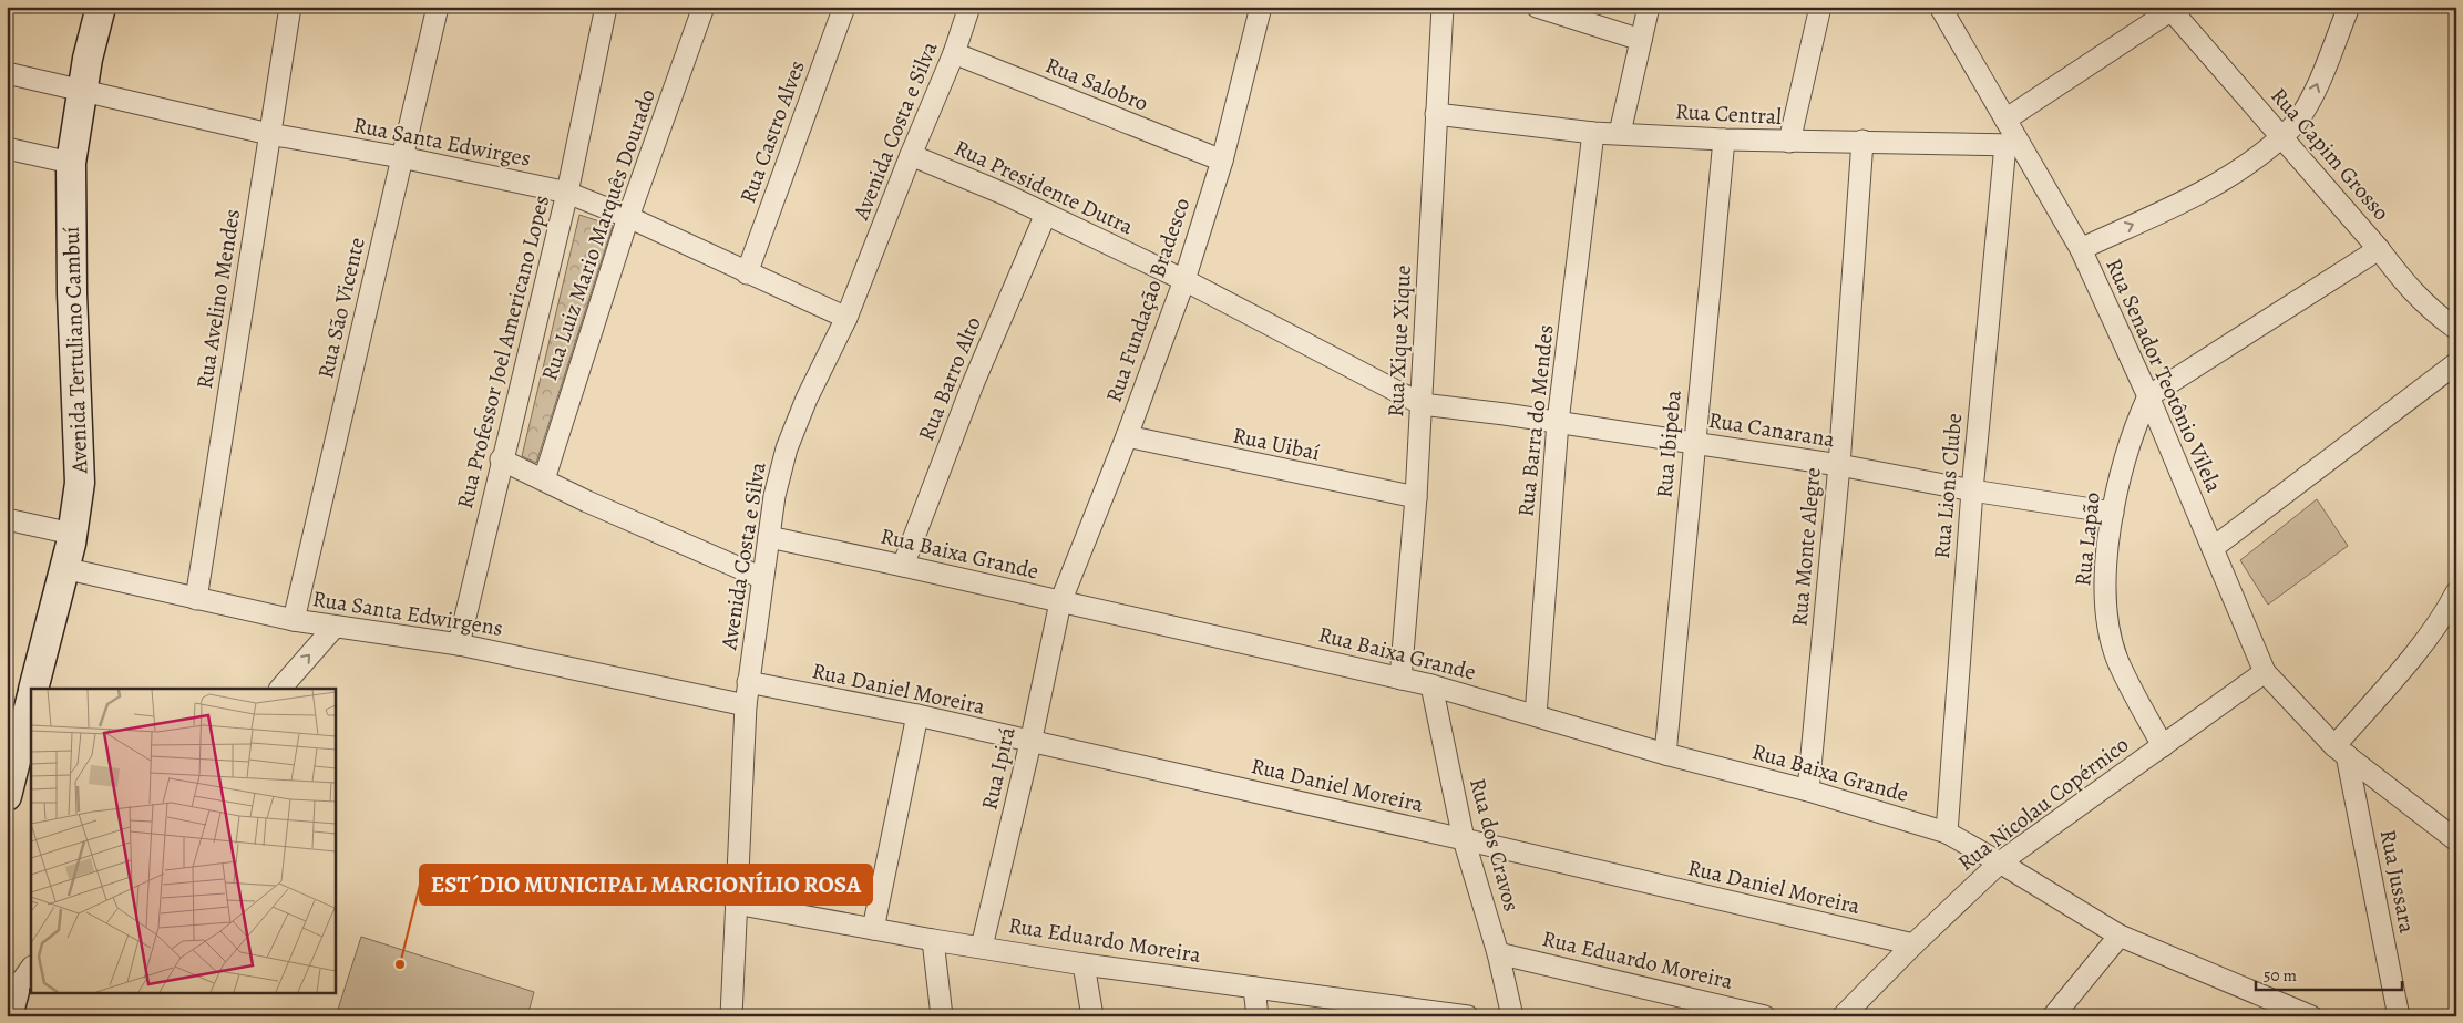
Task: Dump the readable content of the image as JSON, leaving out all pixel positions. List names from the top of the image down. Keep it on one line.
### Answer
{"streets":{"main road":["Avenida Tertuliano Cambuí"],"street":["Rua Salobro","Rua Central","Avenida Costa e Silva","Rua Castro Alves","Rua Santa Edwirges","Rua Capim Grosso","Rua Presidente Dutra","Rua Luiz Mario Marquês Dourado","Rua Avelino Mendes","Rua Fundação Bradesco","Rua São Vicente","Rua Xique Xique","Rua Professor Joel Americano Lopes","Rua Senador Teotônio Vilela","Rua Barro Alto","Rua Barra do Mendes","Rua Canarana","Rua Uibaí","Rua Ibipeba","Rua Lions Clube","Rua Lapão","Rua Monte Alegre","Rua Baixa Grande","Rua Santa Edwirgens","Rua Daniel Moreira","Rua Ipirá","Rua Nicolau Copérnico","Rua dos Cravos","Rua Jussara","Rua Eduardo Moreira"]},"crossings":[["Rua Salobro","Avenida Costa e Silva"],["Rua Salobro","Rua Fundação Bradesco"],["Rua Central","Rua Xique Xique"],["Rua Central","Rua Senador Teotônio Vilela"],["Rua Central","Rua Barra do Mendes"],["Rua Central","Rua Ibipeba"],["Rua Central","Rua Lions Clube"],["Rua Central","Rua Monte Alegre"],["Avenida Costa e Silva","Rua Santa Edwirges"],["Avenida Costa e Silva","Rua Presidente Dutra"],["Avenida Costa e Silva","Rua Baixa Grande"],["Avenida Costa e Silva","Rua Santa Edwirgens"],["Avenida Costa e Silva","Rua Daniel Moreira"],["Avenida Costa e Silva","Rua Eduardo Moreira"],["Rua Castro Alves","Rua Santa Edwirges"],["Rua Santa Edwirges","Rua Luiz Mario Marquês Dourado"],["Rua Santa Edwirges","Rua Avelino Mendes"],["Rua Santa Edwirges","Rua São Vicente"],["Rua Santa Edwirges","Avenida Tertuliano Cambuí"],["Rua Santa Edwirges","Rua Professor Joel Americano Lopes"],["Rua Presidente Dutra","Rua Fundação Bradesco"],["Rua Presidente Dutra","Rua Xique Xique"],["Rua Presidente Dutra","Rua Barro Alto"],["Rua Presidente Dutra","Rua Canarana"],["Rua Avelino Mendes","Rua Santa Edwirgens"],["Rua Fundação Bradesco","Rua Uibaí"],["Rua Fundação Bradesco","Rua Baixa Grande"],["Rua Fundação Bradesco","Rua Ipirá"],["Rua São Vicente","Rua Santa Edwirgens"],["Rua Xique Xique","Rua Canarana"],["Rua Xique Xique","Rua Uibaí"],["Rua Xique Xique","Rua Baixa Grande"],["Avenida Tertuliano Cambuí","Rua Santa Edwirgens"],["Rua Professor Joel Americano Lopes","Rua Santa Edwirgens"],["Rua Senador Teotônio Vilela","Rua Lions Clube"],["Rua Senador Teotônio Vilela","Rua Lapão"],["Rua Senador Teotônio Vilela","Rua Nicolau Copérnico"],["Rua Senador Teotônio Vilela","Rua Jussara"],["Rua Barro Alto","Rua Baixa Grande"],["Rua Barra do Mendes","Rua Canarana"],["Rua Barra do Mendes","Rua Baixa Grande"],["Rua Canarana","Rua Ibipeba"],["Rua Canarana","Rua Lions Clube"],["Rua Canarana","Rua Lapão"],["Rua Canarana","Rua Monte Alegre"],["Rua Ibipeba","Rua Baixa Grande"],["Rua Lions Clube","Rua Baixa Grande"],["Rua Lapão","Rua Nicolau Copérnico"],["Rua Monte Alegre","Rua Baixa Grande"],["Rua Baixa Grande","Rua Ipirá"],["Rua Baixa Grande","Rua Nicolau Copérnico"],["Rua Baixa Grande","Rua dos Cravos"],["Rua Daniel Moreira","Rua Ipirá"],["Rua Daniel Moreira","Rua Nicolau Copérnico"],["Rua Daniel Moreira","Rua dos Cravos"],["Rua Ipirá","Rua Eduardo Moreira"],["Rua dos Cravos","Rua Eduardo Moreira"]],"places":["EST´DIO MUNICIPAL MARCIONÍLIO ROSA"],"scale_bar":"50 m"}
